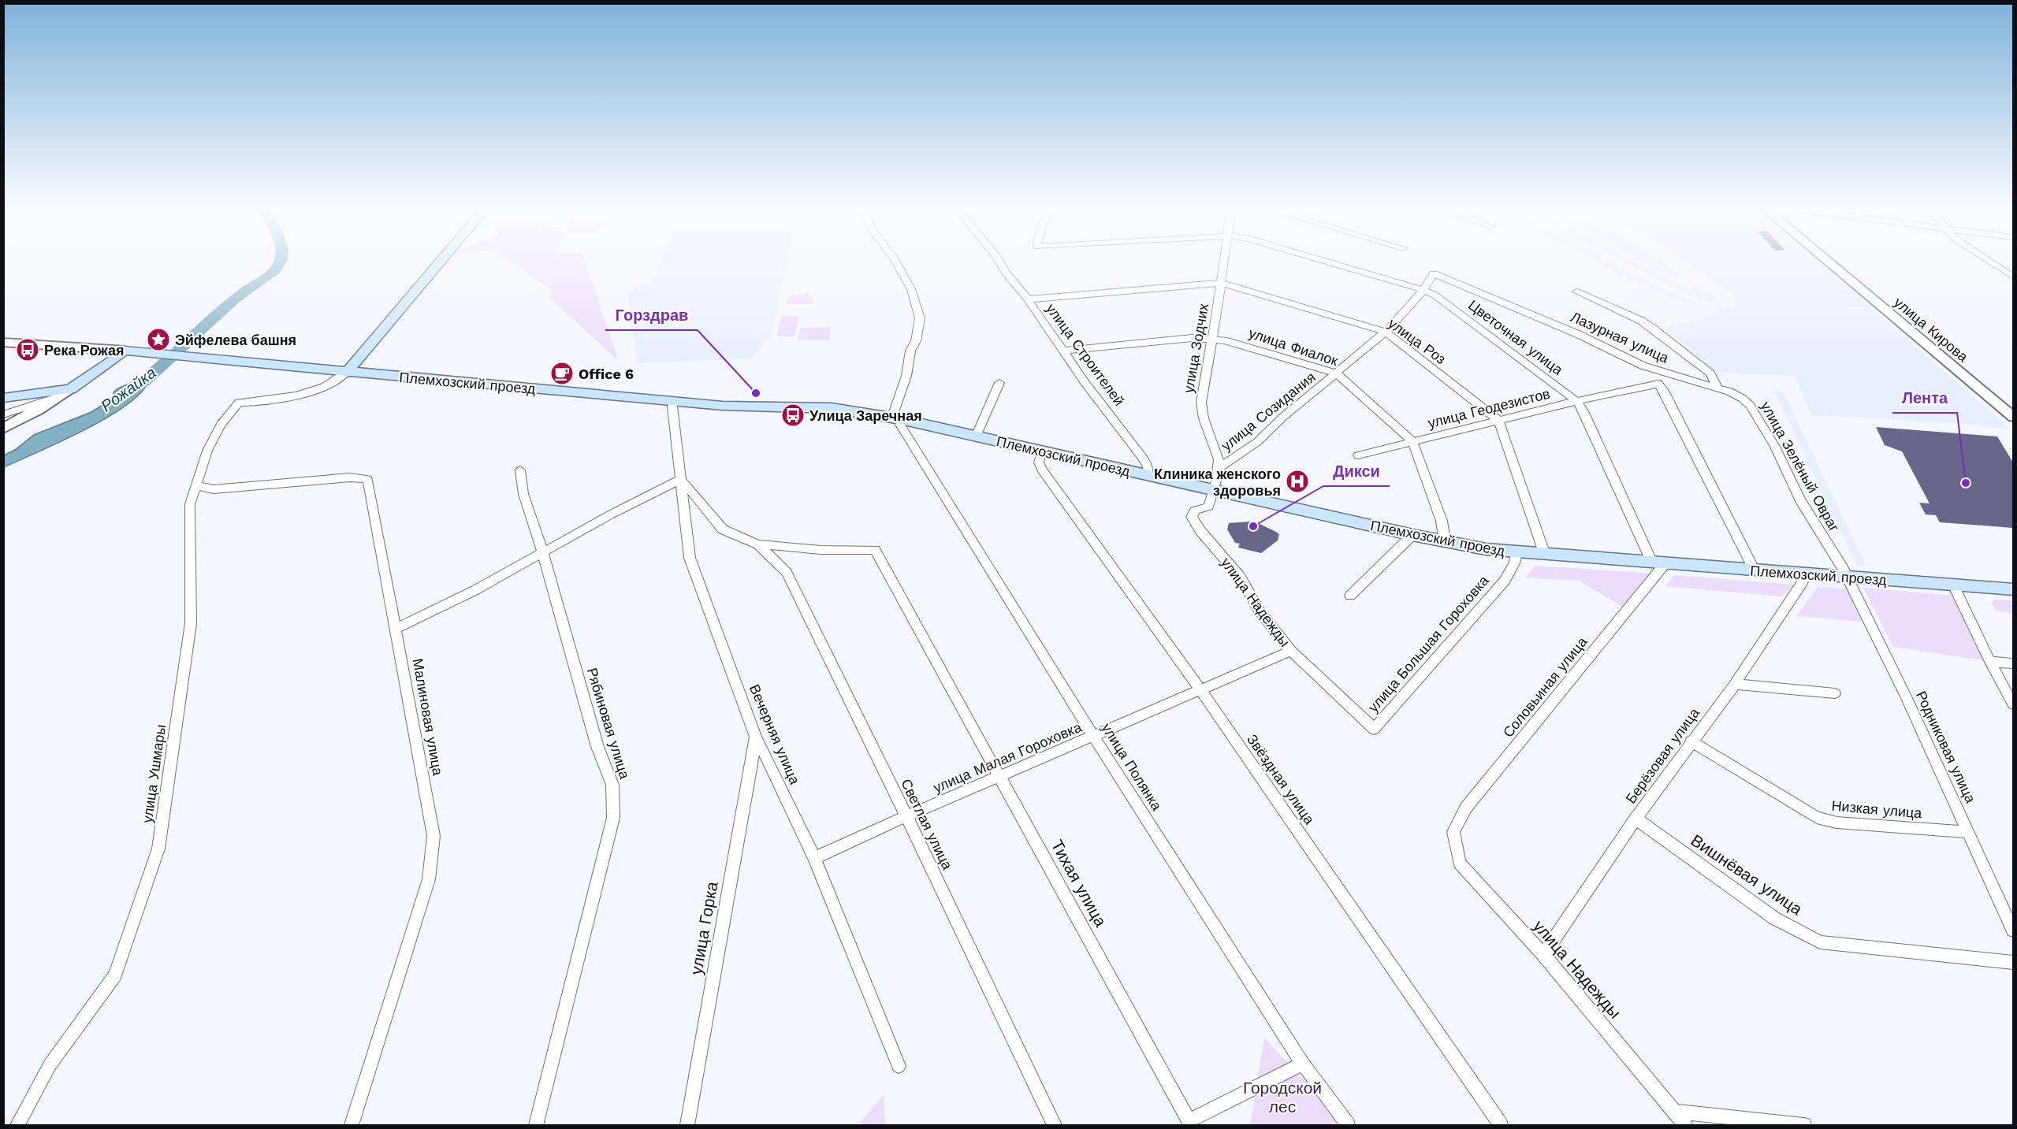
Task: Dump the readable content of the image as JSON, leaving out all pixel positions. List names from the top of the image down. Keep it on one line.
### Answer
{"streets":{"main road":["Племхозский проезд"],"street":["улица Кирова","Цветочная улица","Лазурная улица","улица Роз","улица Фиалок","улица Зодчих","улица Строителей","улица Геодезистов","улица Созидания","улица Зелёный Овраг","улица Надежды","улица Большая Гороховка","Соловьиная улица","Малиновая улица","Рябиновая улица","Вечерняя улица","Родниковая улица","Берёзовая улица","улица Малая Гороховка","улица Полянка","улица Ушмары","Звёздная улица","Низкая улица","Светлая улица","Вишнёвая улица","Тихая улица","улица Горка"]},"crossings":[["Цветочная улица","Племхозский проезд"],["Цветочная улица","улица Геодезистов"],["Цветочная улица","улица Созидания"],["Цветочная улица","Соловьиная улица"],["Лазурная улица","Племхозский проезд"],["Лазурная улица","улица Геодезистов"],["Лазурная улица","улица Созидания"],["Лазурная улица","улица Зелёный Овраг"],["улица Роз","улица Зодчих"],["улица Роз","улица Строителей"],["улица Роз","улица Геодезистов"],["улица Роз","улица Созидания"],["улица Фиалок","улица Зодчих"],["улица Фиалок","улица Строителей"],["улица Фиалок","Племхозский проезд"],["улица Фиалок","улица Геодезистов"],["улица Фиалок","улица Созидания"],["улица Зодчих","Племхозский проезд"],["улица Зодчих","улица Созидания"],["улица Зодчих","улица Надежды"],["улица Строителей","Племхозский проезд"],["Племхозский проезд","улица Зелёный Овраг"],["Племхозский проезд","улица Надежды"],["Племхозский проезд","улица Большая Гороховка"],["Племхозский проезд","Соловьиная улица"],["Племхозский проезд","Вечерняя улица"],["Племхозский проезд","Родниковая улица"],["Племхозский проезд","Берёзовая улица"],["Племхозский проезд","улица Полянка"],["Племхозский проезд","улица Ушмары"],["Племхозский проезд","Звёздная улица"],["улица Зелёный Овраг","Родниковая улица"],["улица Надежды","улица Большая Гороховка"],["улица Надежды","Соловьиная улица"],["улица Надежды","Берёзовая улица"],["улица Надежды","улица Малая Гороховка"],["Малиновая улица","улица Ушмары"],["Вечерняя улица","улица Малая Гороховка"],["Вечерняя улица","улица Горка"],["Родниковая улица","Низкая улица"],["Берёзовая улица","Низкая улица"],["Берёзовая улица","Вишнёвая улица"],["улица Малая Гороховка","улица Полянка"],["улица Малая Гороховка","Звёздная улица"],["улица Малая Гороховка","Светлая улица"],["улица Малая Гороховка","Тихая улица"],["улица Полянка","Тихая улица"],["Светлая улица","Тихая улица"]],"water":["Рожайка"],"parks":["Городской лес"],"places":{"place":["Эйфелева башня"],"bus stop":["Река Рожая","Улица Заречная"],"cafe":["Office 6"],"other":["Горздрав","Лента","Дикси"],"hospital":["Клиника женского здоровья"]}}
